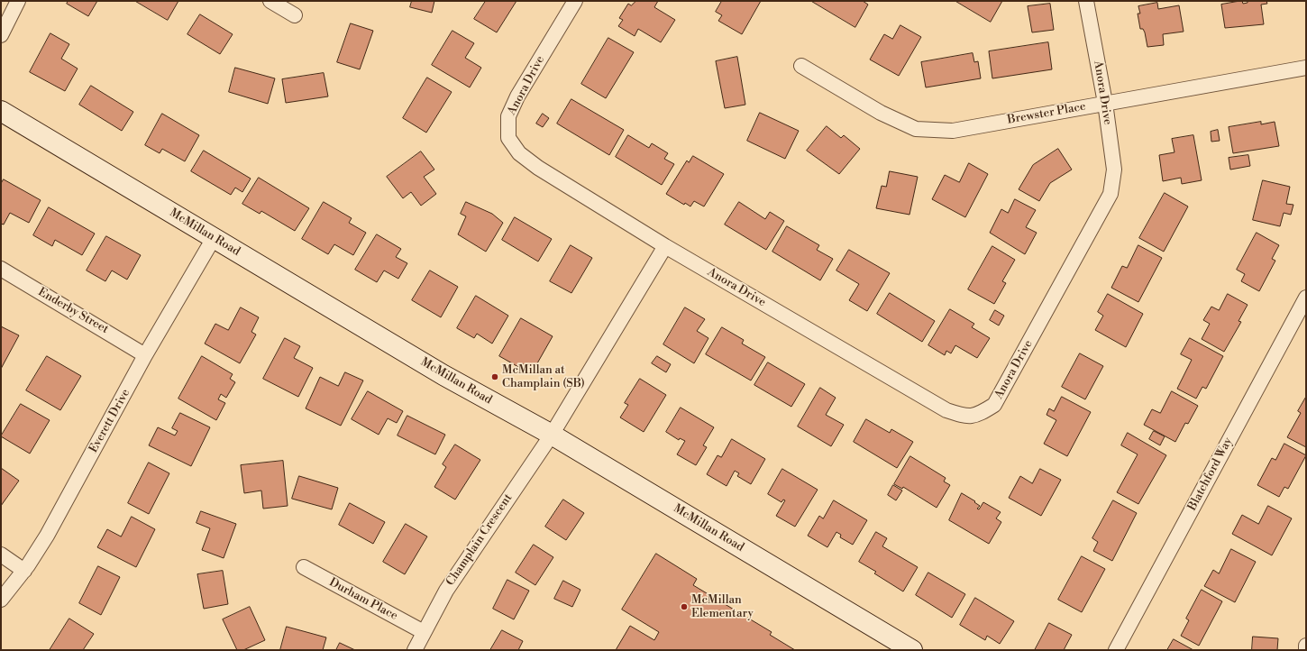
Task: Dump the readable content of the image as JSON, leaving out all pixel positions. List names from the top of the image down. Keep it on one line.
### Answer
{"streets":{"street":["Anora Drive","Brewster Place","McMillan Road","Enderby Street","Everett Drive","Blatchford Way","Champlain Crescent","Durham Place"]},"crossings":[["Anora Drive","Brewster Place"],["McMillan Road","Everett Drive"],["McMillan Road","Champlain Crescent"],["Enderby Street","Everett Drive"],["Champlain Crescent","Durham Place"]],"places":["McMillan at Champlain (SB)","McMillan Elementary"]}
